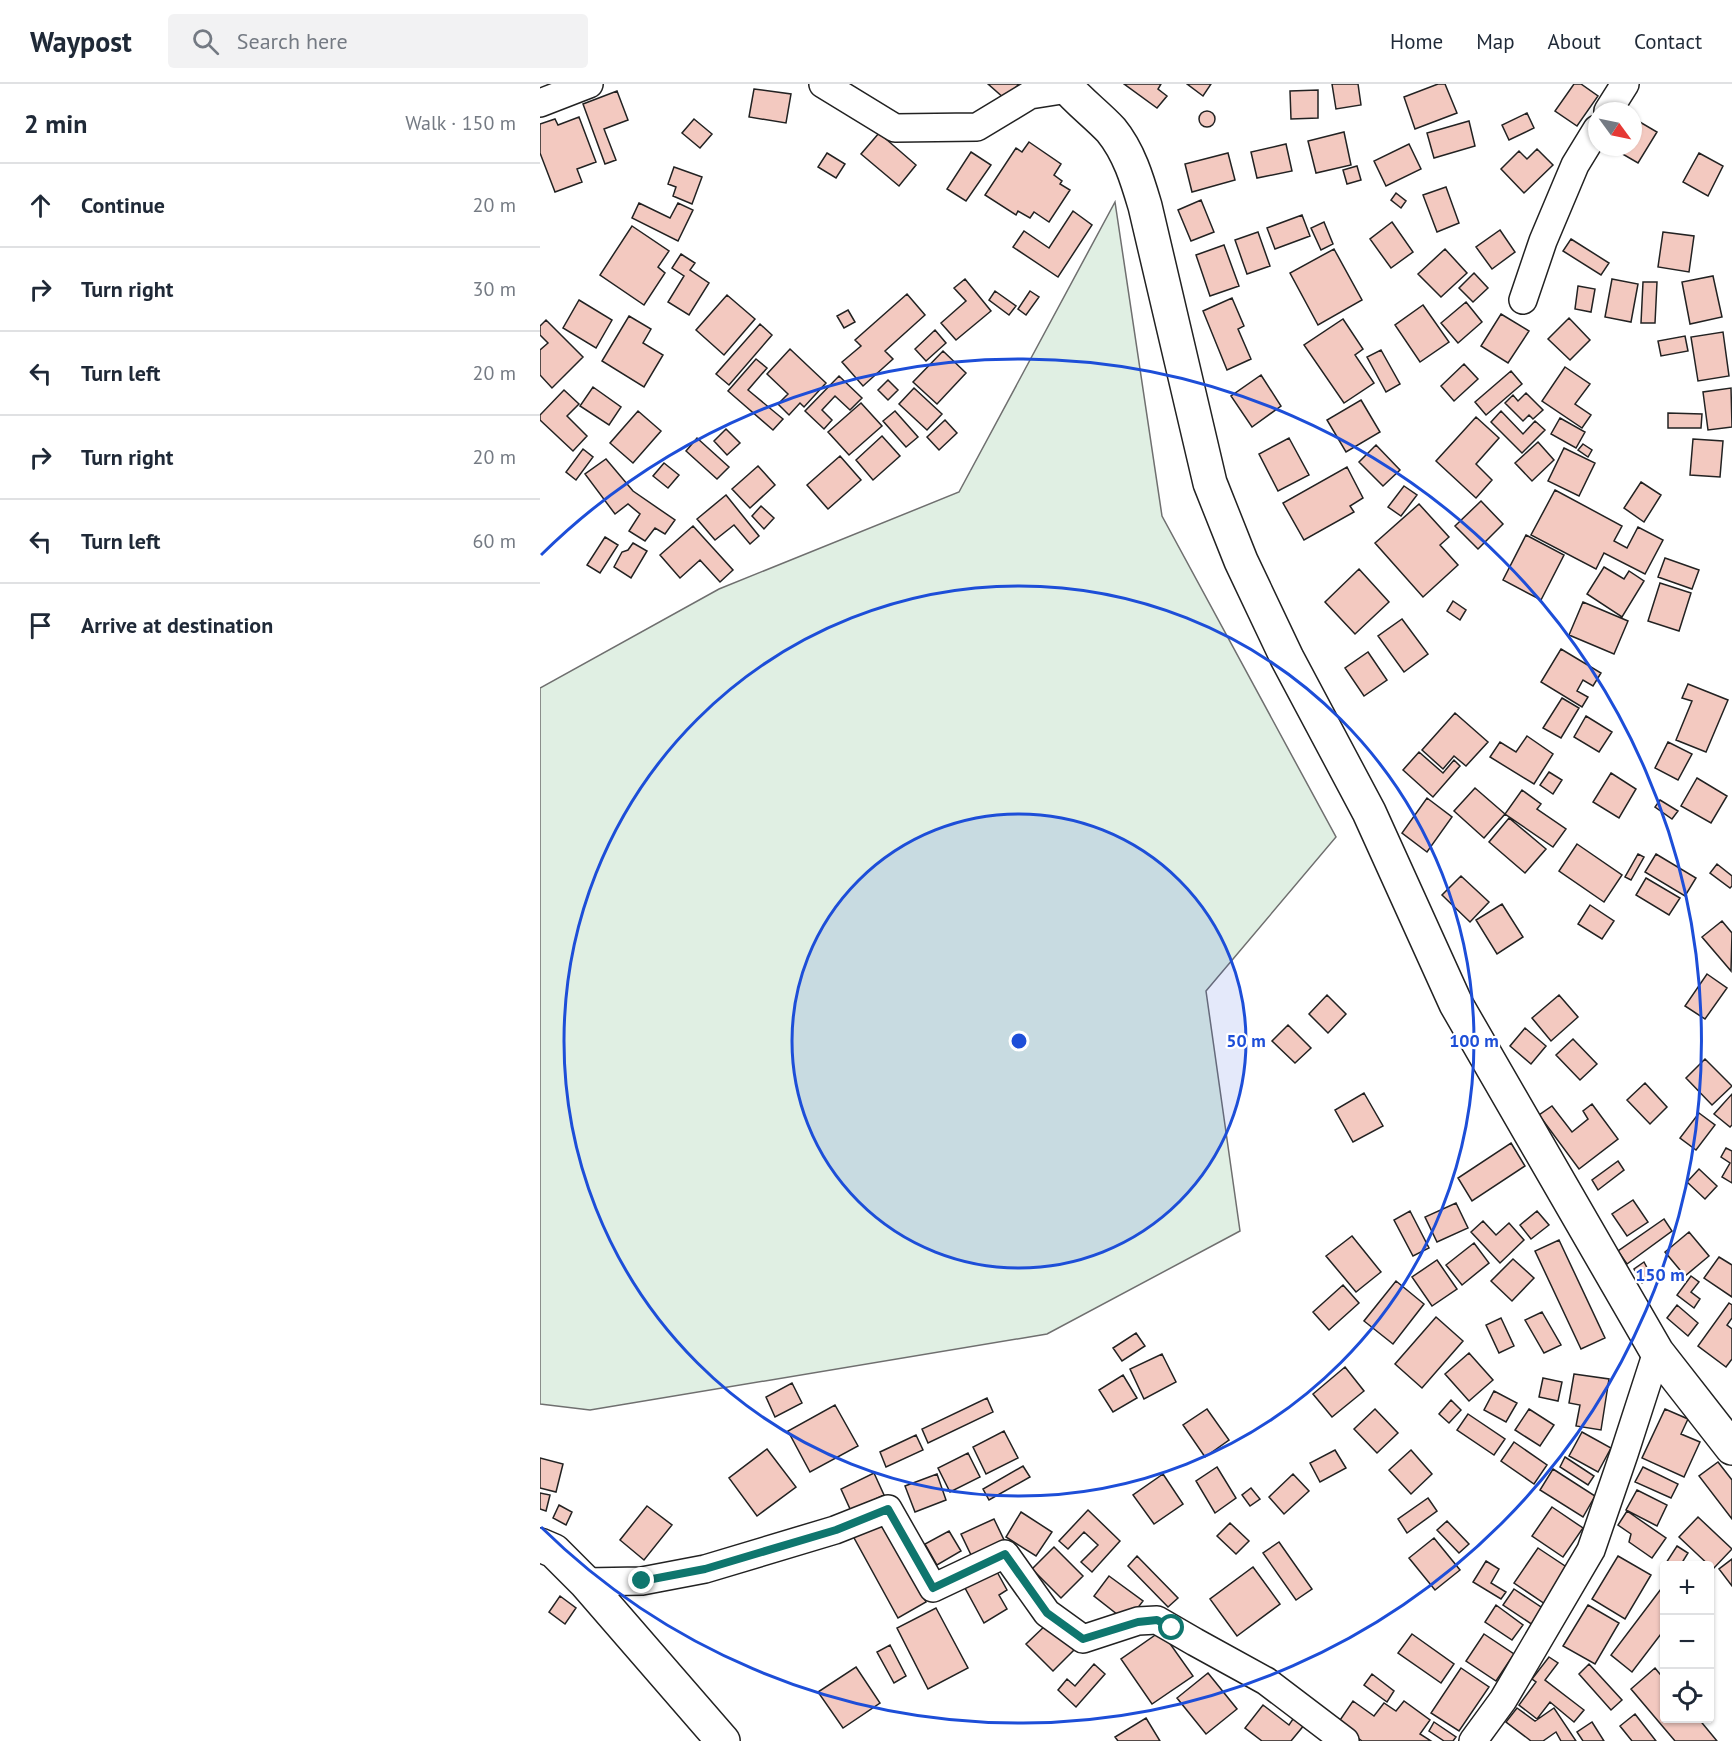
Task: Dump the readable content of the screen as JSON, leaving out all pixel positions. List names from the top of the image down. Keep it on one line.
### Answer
{"north":"bottom right","page":{"header":"Waypost","search":"Search here","nav":["Home","Map","About","Contact"],"heading":["2 min","Walk · 150 m"],"list":[["Continue","20 m"],["Turn right","30 m"],["Turn left","20 m"],["Turn right","20 m"],["Turn left","60 m"],"Arrive at destination"],"map_buttons":["+","−"]},"rings":["50 m","100 m","150 m"]}
